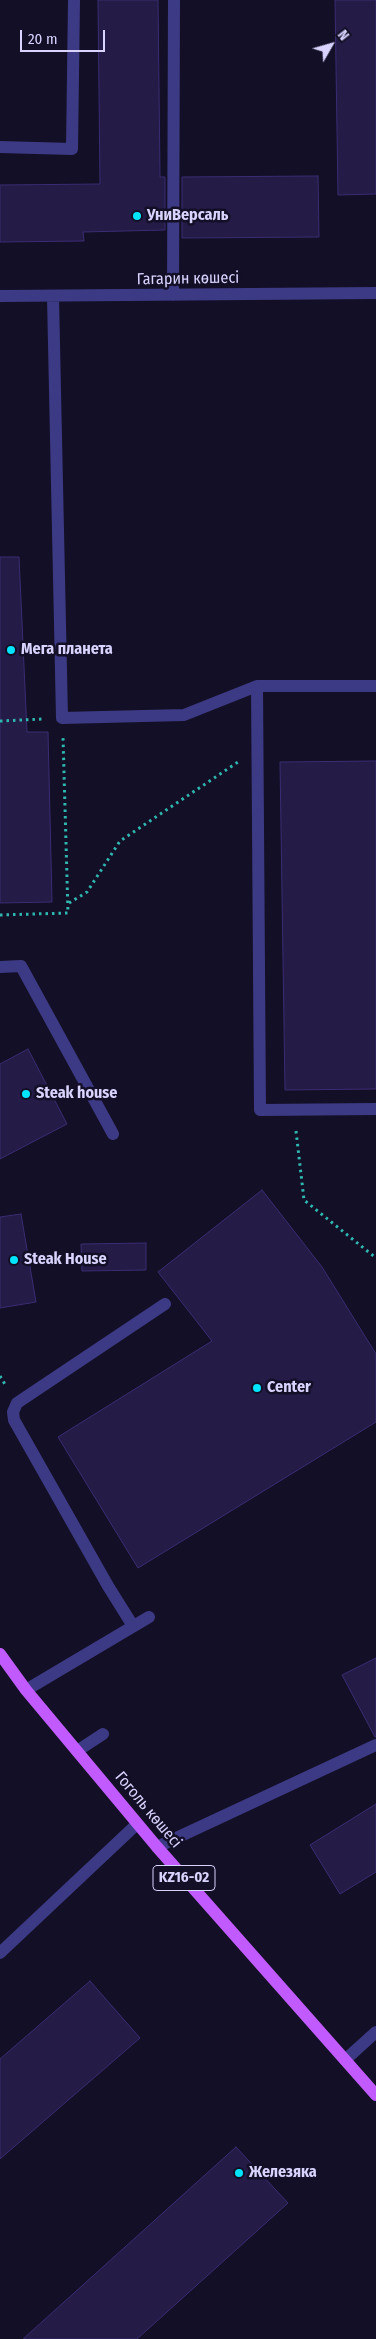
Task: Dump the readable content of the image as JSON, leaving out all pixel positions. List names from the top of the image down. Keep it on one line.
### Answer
{"streets":{"main road":["Гоголь көшесі","KZ16-02"],"street":["Гагарин көшесі"]},"places":["УниВерсаль","Мега планета","Steak house","Steak House","Center","Железяка"],"scale_bar":"20 m","north":"top right"}
